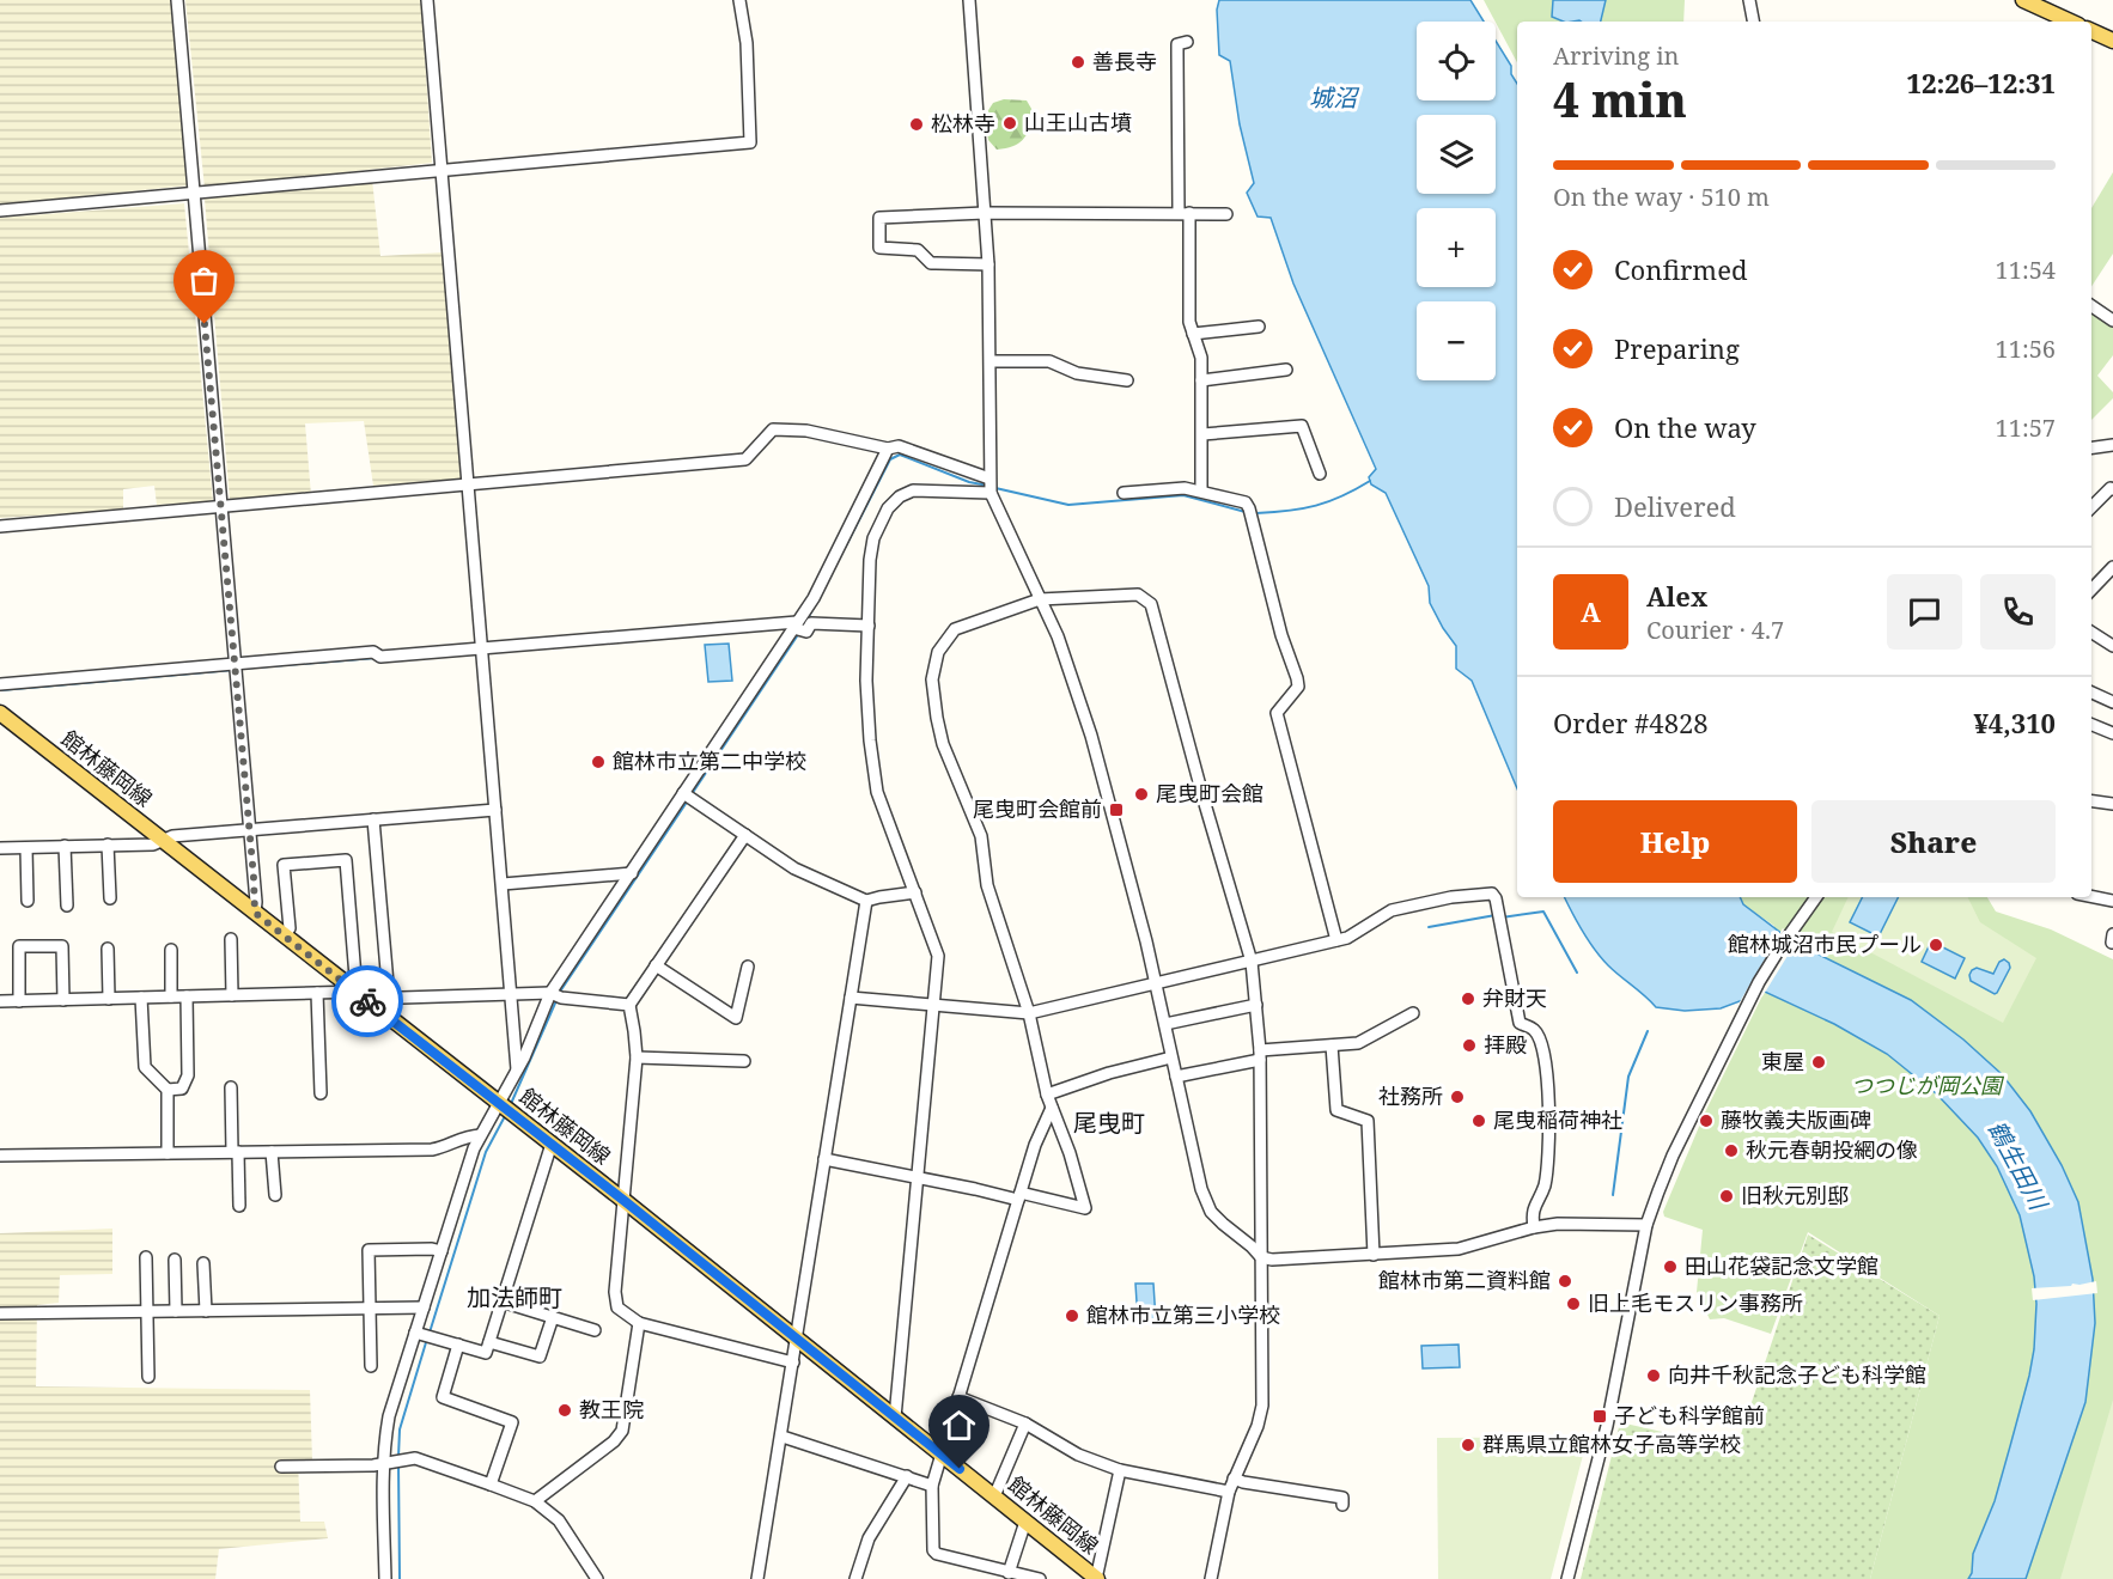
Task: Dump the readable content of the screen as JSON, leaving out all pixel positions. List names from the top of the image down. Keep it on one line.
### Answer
{"streets":{"main road":["館林藤岡線"]},"districts":["尾曳町","加法師町"],"water":["城沼","鶴生田川"],"parks":["つつじが岡公園"],"places":{"other":["善長寺","山王山古墳","松林寺","館林市立第二中学校","尾曳町会館","館林城沼市民プール","弁財天","拝殿","東屋","社務所","尾曳稲荷神社","藤牧義夫版画碑","秋元春朝投網の像","旧秋元別邸","田山花袋記念文学館","館林市第二資料館","旧上毛モスリン事務所","館林市立第三小学校","向井千秋記念子ども科学館","教王院","群馬県立館林女子高等学校"],"transit":["尾曳町会館前","子ども科学館前"]},"page":{"map_buttons":["+","−"],"heading":["4 min","Arriving in","12:26–12:31"],"panel":["Alex","Courier · 4.7","Order #4828","¥4,310"],"bar":"On the way · 510 m","list":[["Confirmed","11:54"],["Preparing","11:56"],["On the way","11:57"],"Delivered"],"round":"A","buttons":["Help","Share"]}}
